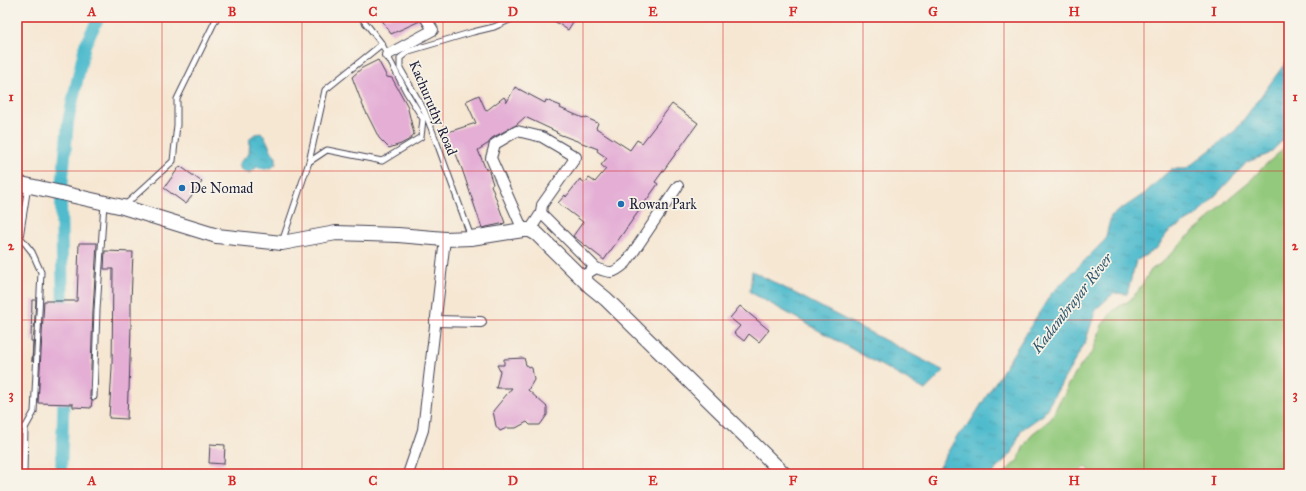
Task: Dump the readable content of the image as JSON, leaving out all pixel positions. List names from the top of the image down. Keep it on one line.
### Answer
{"streets":{"lane":["Kachuruthy Road"]},"water":["Kadambrayar River"],"places":["De Nomad","Rowan Park"],"grid":{"columns":["A","B","C","D","E","F","G","H","I"],"rows":["1","2","3"]}}
